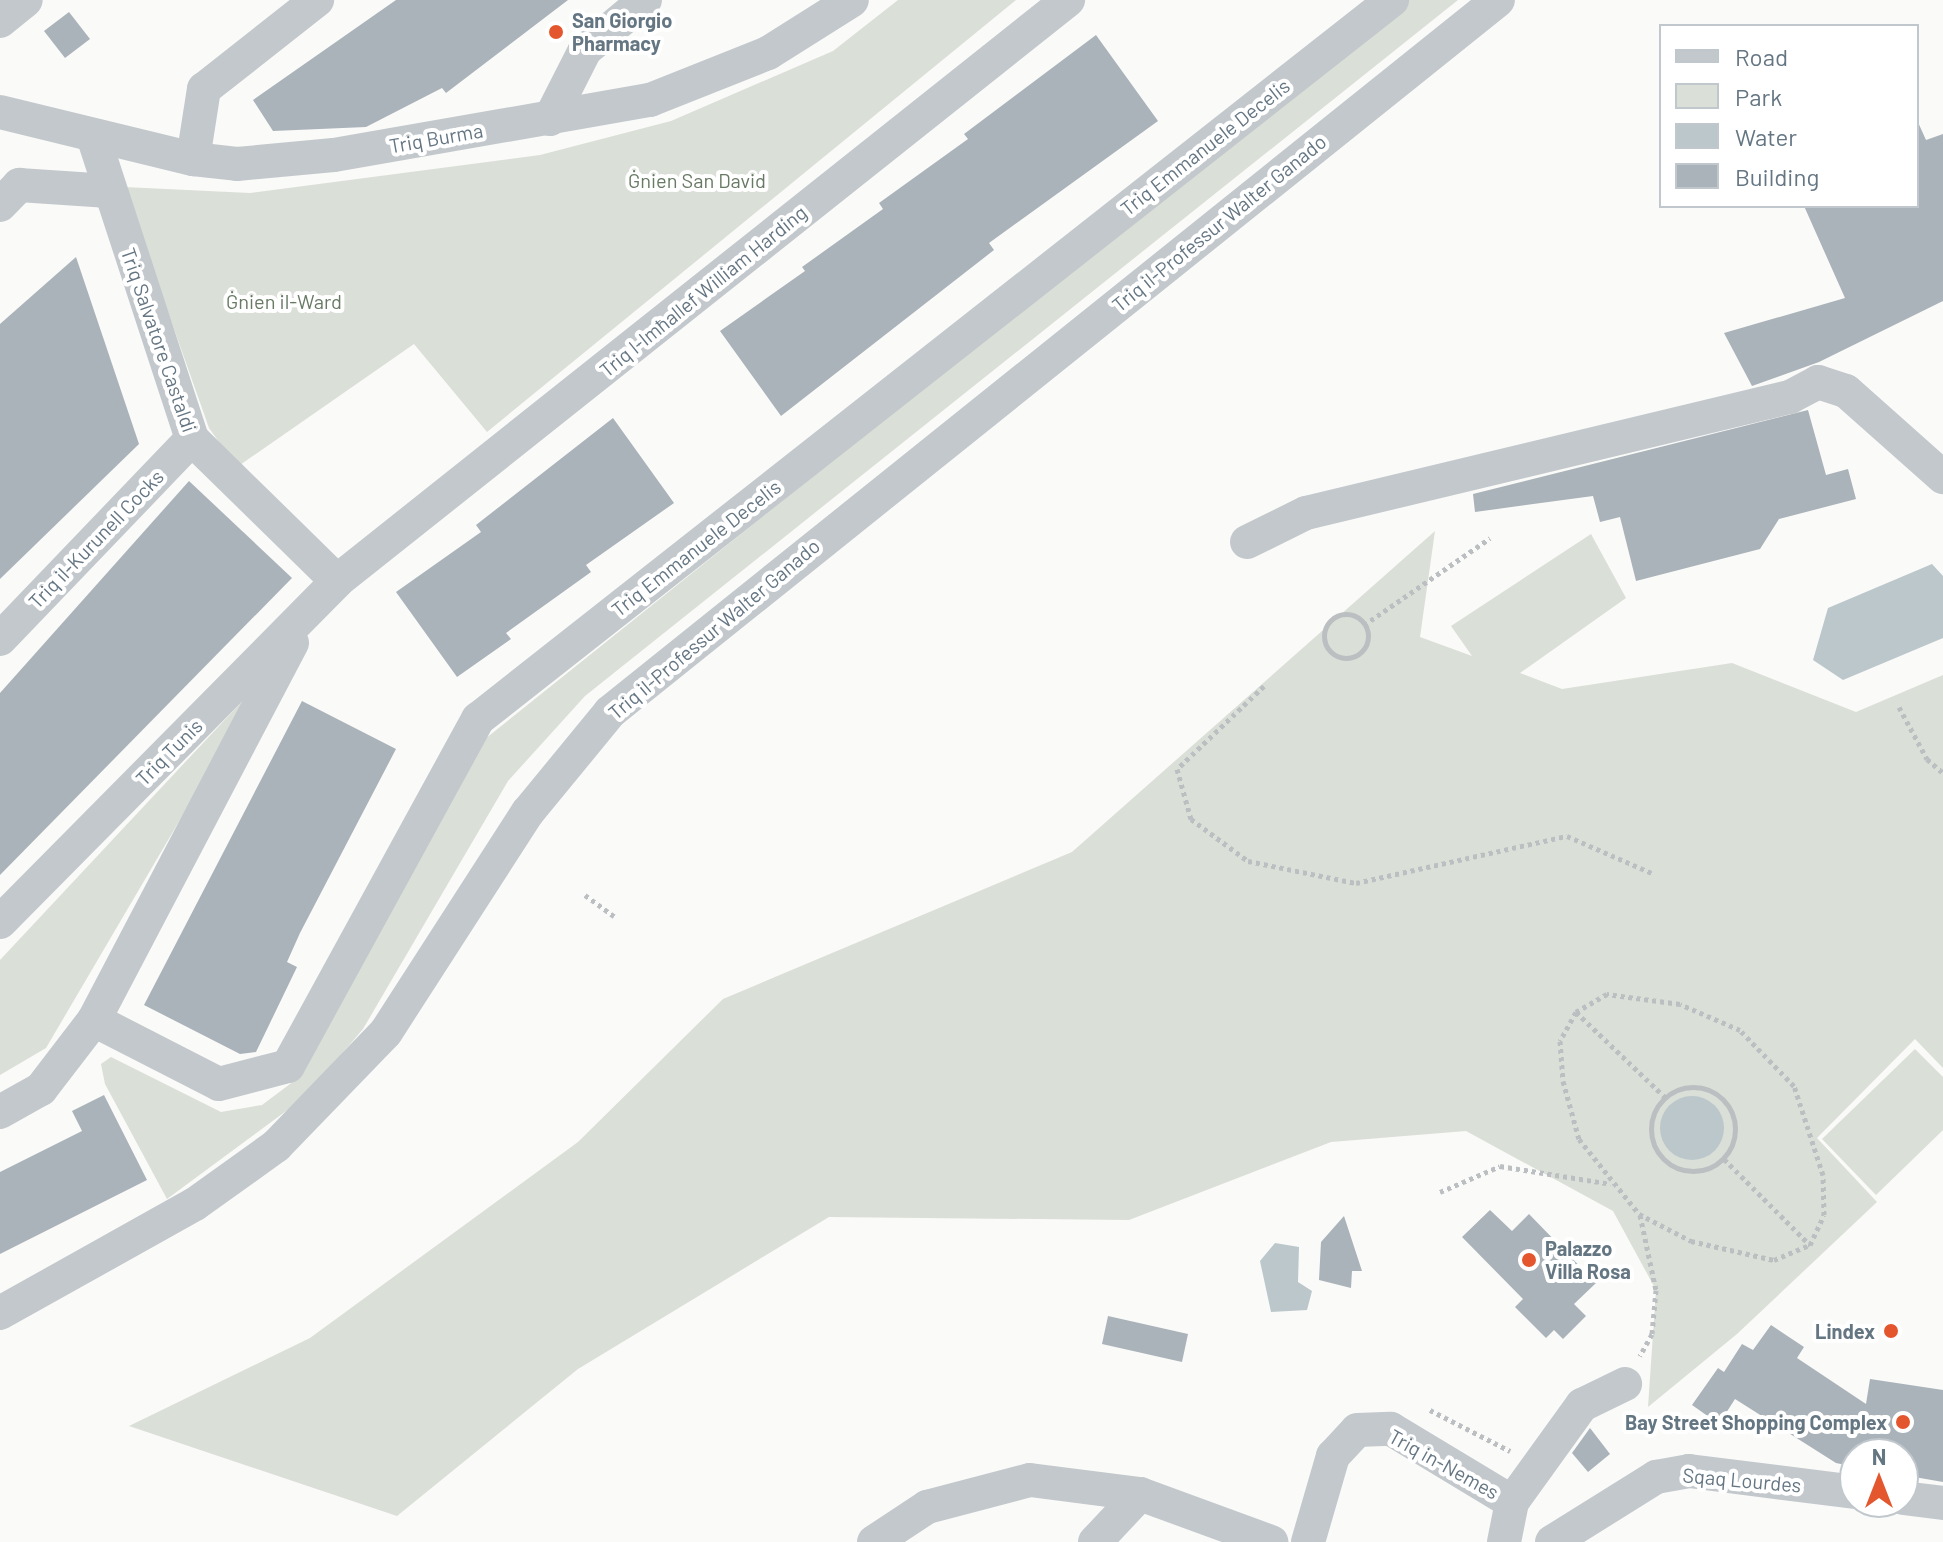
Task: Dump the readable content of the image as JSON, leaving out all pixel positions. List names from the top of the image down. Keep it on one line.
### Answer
{"streets":{"street":["Triq Burma","Triq Emmanuele Decelis","Triq il-Professur Walter Ganado","Triq l-Imħallef William Harding","Triq Salvatore Castaldi","Triq il-Kurunell Cocks","Triq Tunis","Triq in-Nemes","Sqaq Lourdes"]},"crossings":[["Triq Burma","Triq Salvatore Castaldi"],["Triq l-Imħallef William Harding","Triq Salvatore Castaldi"],["Triq l-Imħallef William Harding","Triq Tunis"],["Triq Salvatore Castaldi","Triq il-Kurunell Cocks"],["Triq Salvatore Castaldi","Triq Tunis"]],"parks":["Ġnien San David","Ġnien il-Ward"],"places":["San Giorgio Pharmacy","Palazzo Villa Rosa","Lindex","Bay Street Shopping Complex"],"legend":["Road","Park","Water","Building"],"north":"top"}
